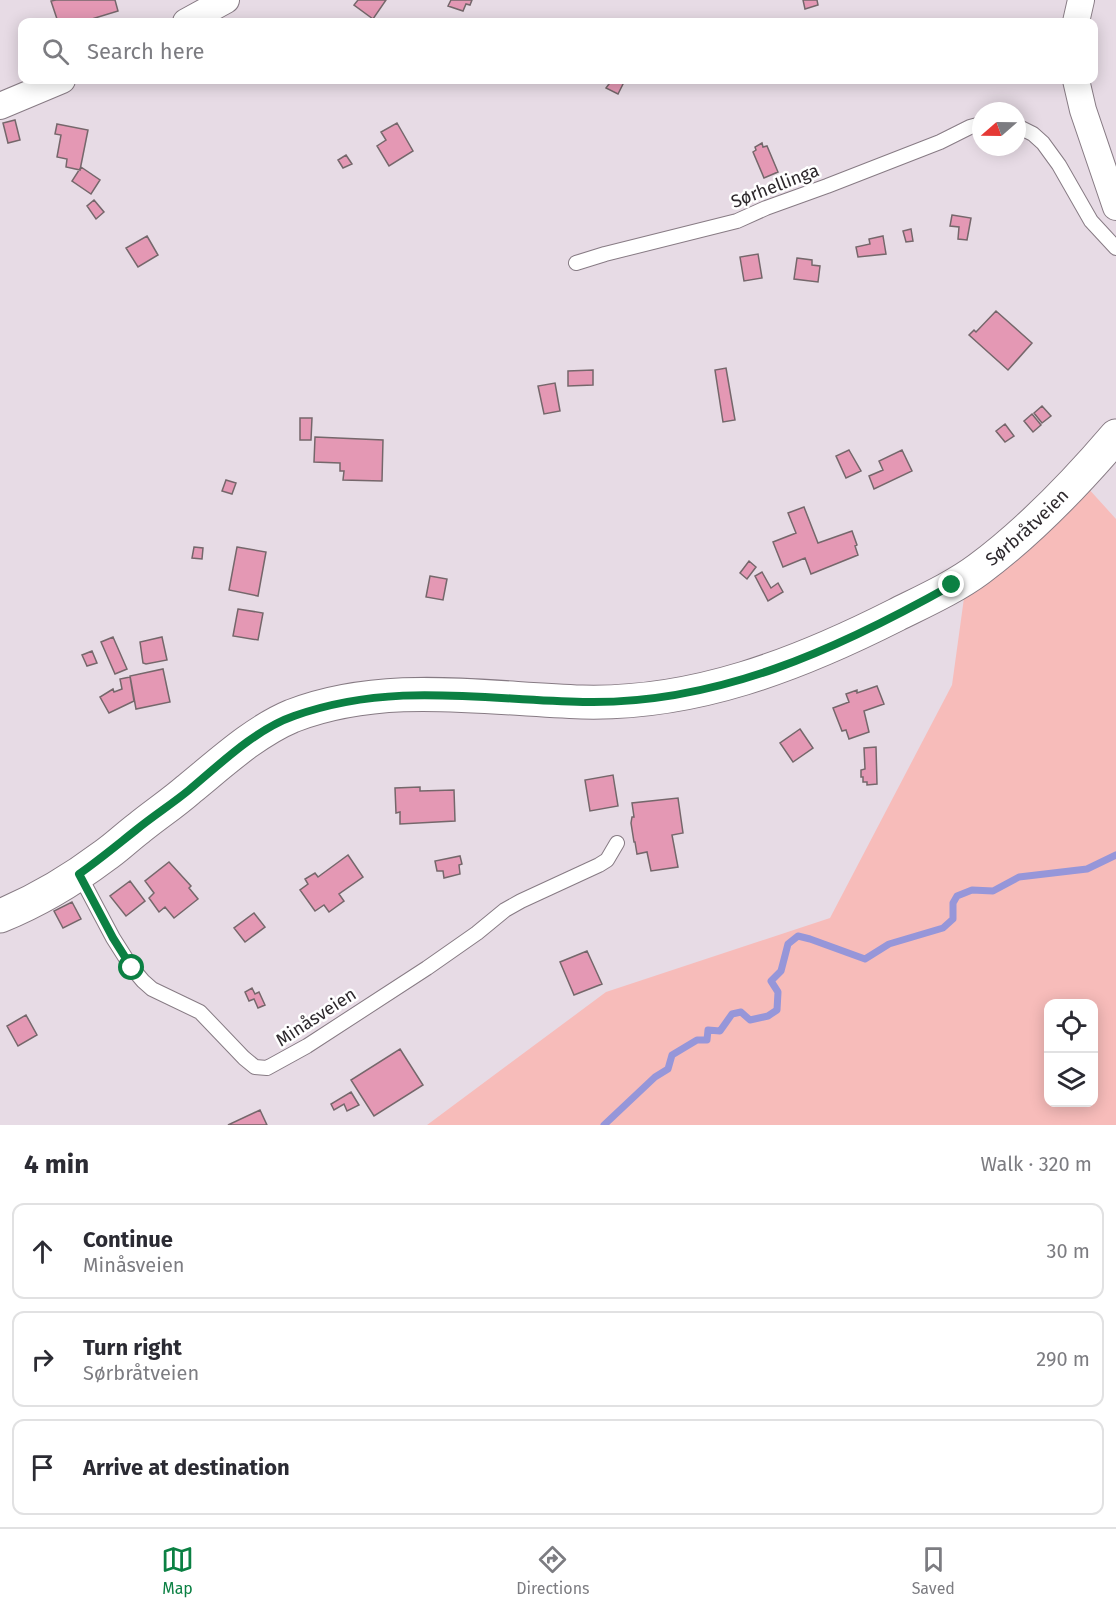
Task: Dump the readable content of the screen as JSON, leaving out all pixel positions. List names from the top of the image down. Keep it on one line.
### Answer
{"streets":{"street":["Sørbråtveien"],"lane":["Sørhellinga","Minåsveien"]},"crossings":[["Sørbråtveien","Minåsveien"]],"north":"left","page":{"search":"Search here","heading":["4 min","Walk · 320 m"],"list":[["Continue","Minåsveien","30 m"],["Turn right","Sørbråtveien","290 m"],"Arrive at destination"],"nav":["Map","Directions","Saved"]}}
